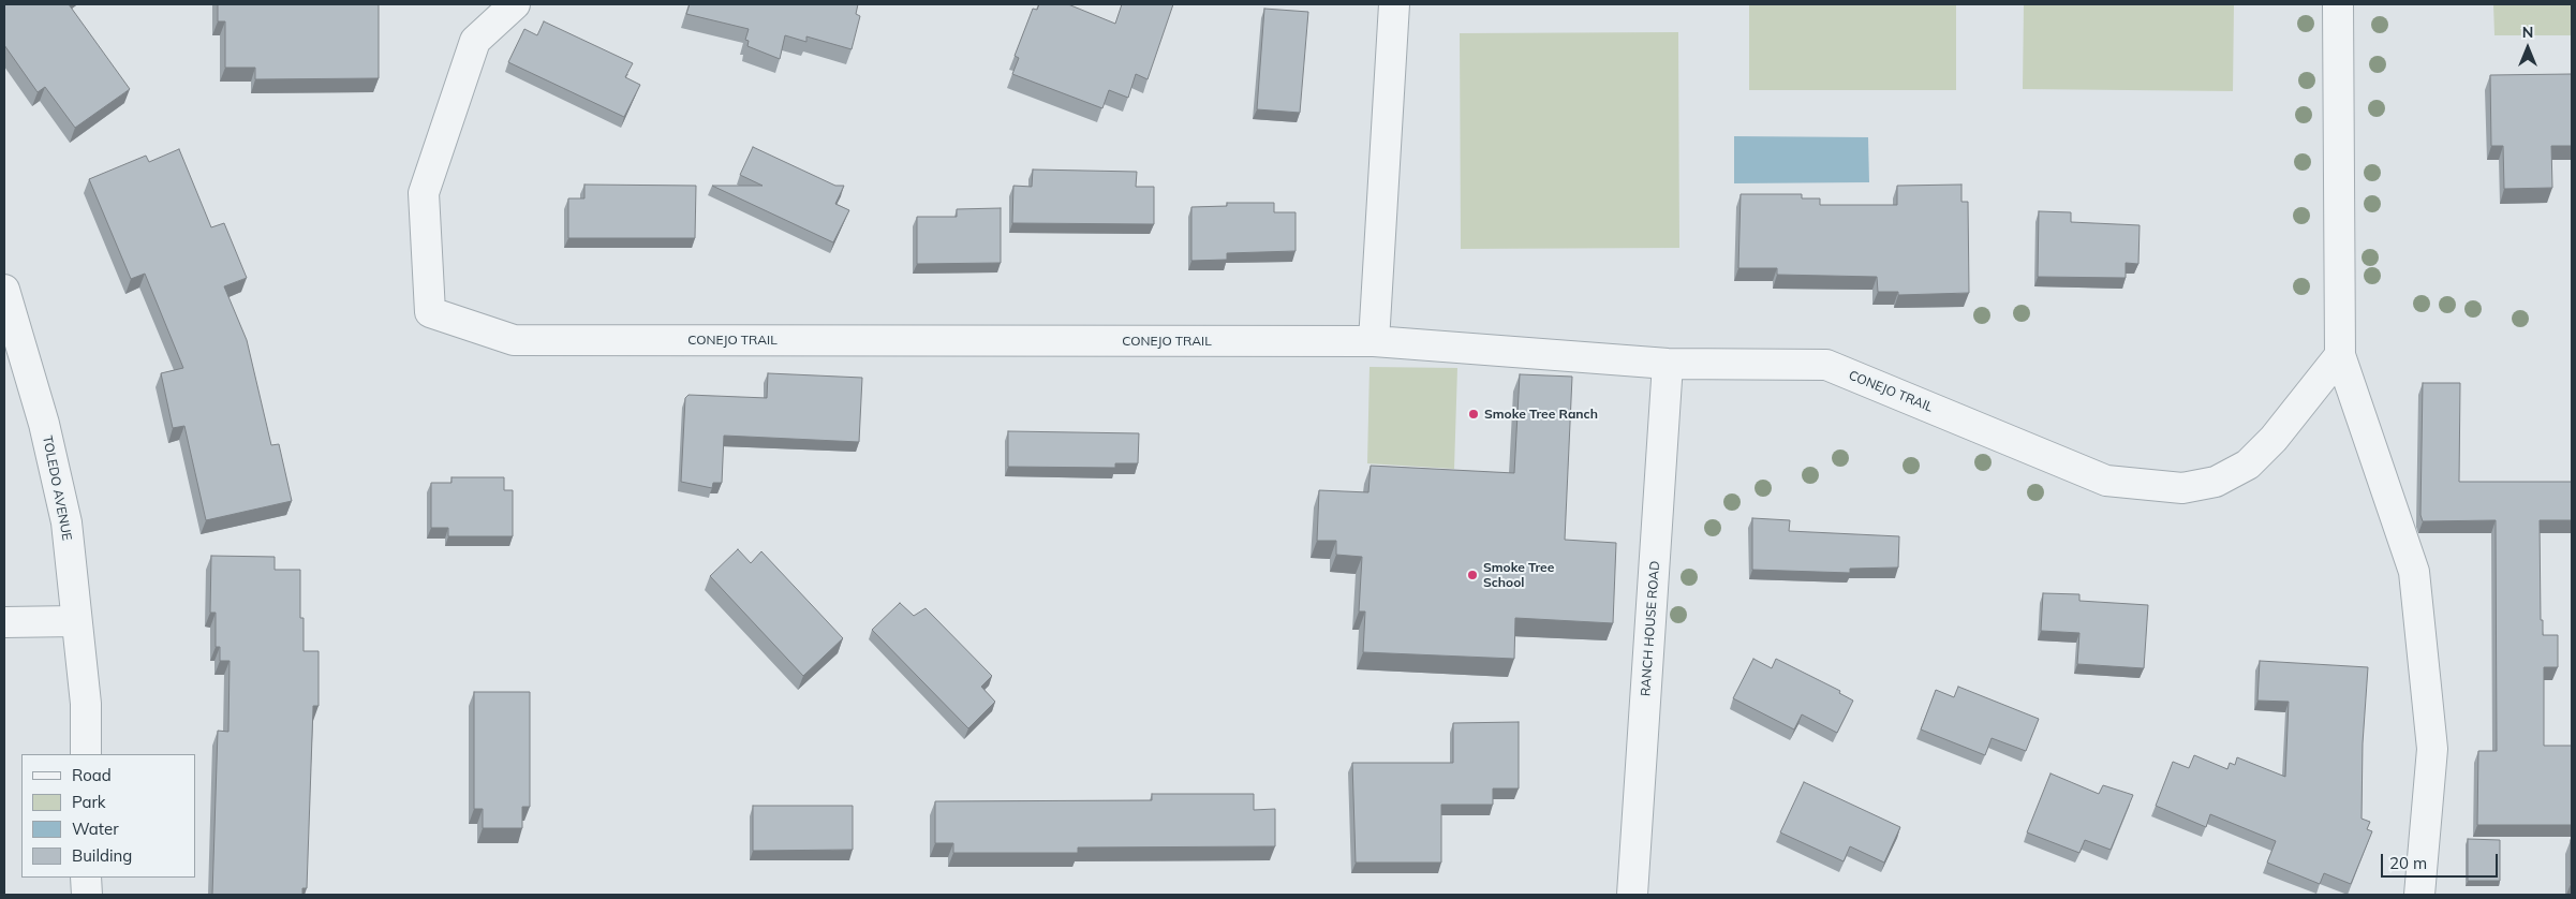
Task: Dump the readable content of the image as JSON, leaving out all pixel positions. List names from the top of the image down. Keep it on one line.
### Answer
{"streets":{"street":["CONEJO TRAIL","TOLEDO AVENUE","RANCH HOUSE ROAD"]},"crossings":[["CONEJO TRAIL","RANCH HOUSE ROAD"]],"places":["Smoke Tree Ranch","Smoke Tree School"],"legend":["Road","Park","Water","Building"],"scale_bar":"20 m","north":"top"}
